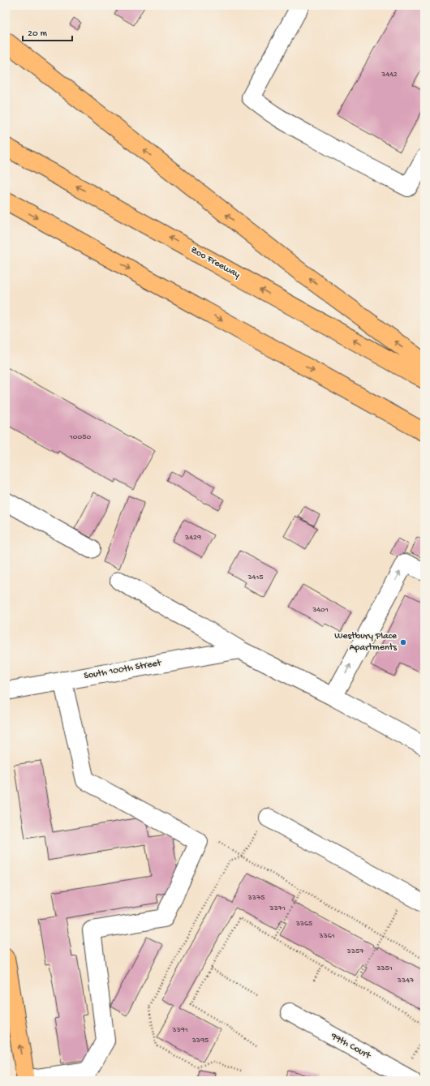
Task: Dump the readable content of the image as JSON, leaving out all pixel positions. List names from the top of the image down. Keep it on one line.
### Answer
{"streets":{"main road":["Zoo Freeway"],"street":["South 100th Street","99th Court"]},"places":["Westbury Place Apartments"],"house_numbers":["3442","10050","3429","3415","3401","3375","3371","3365","3361","3357","3351","3347","3391","3395"],"scale_bar":"20 m"}
